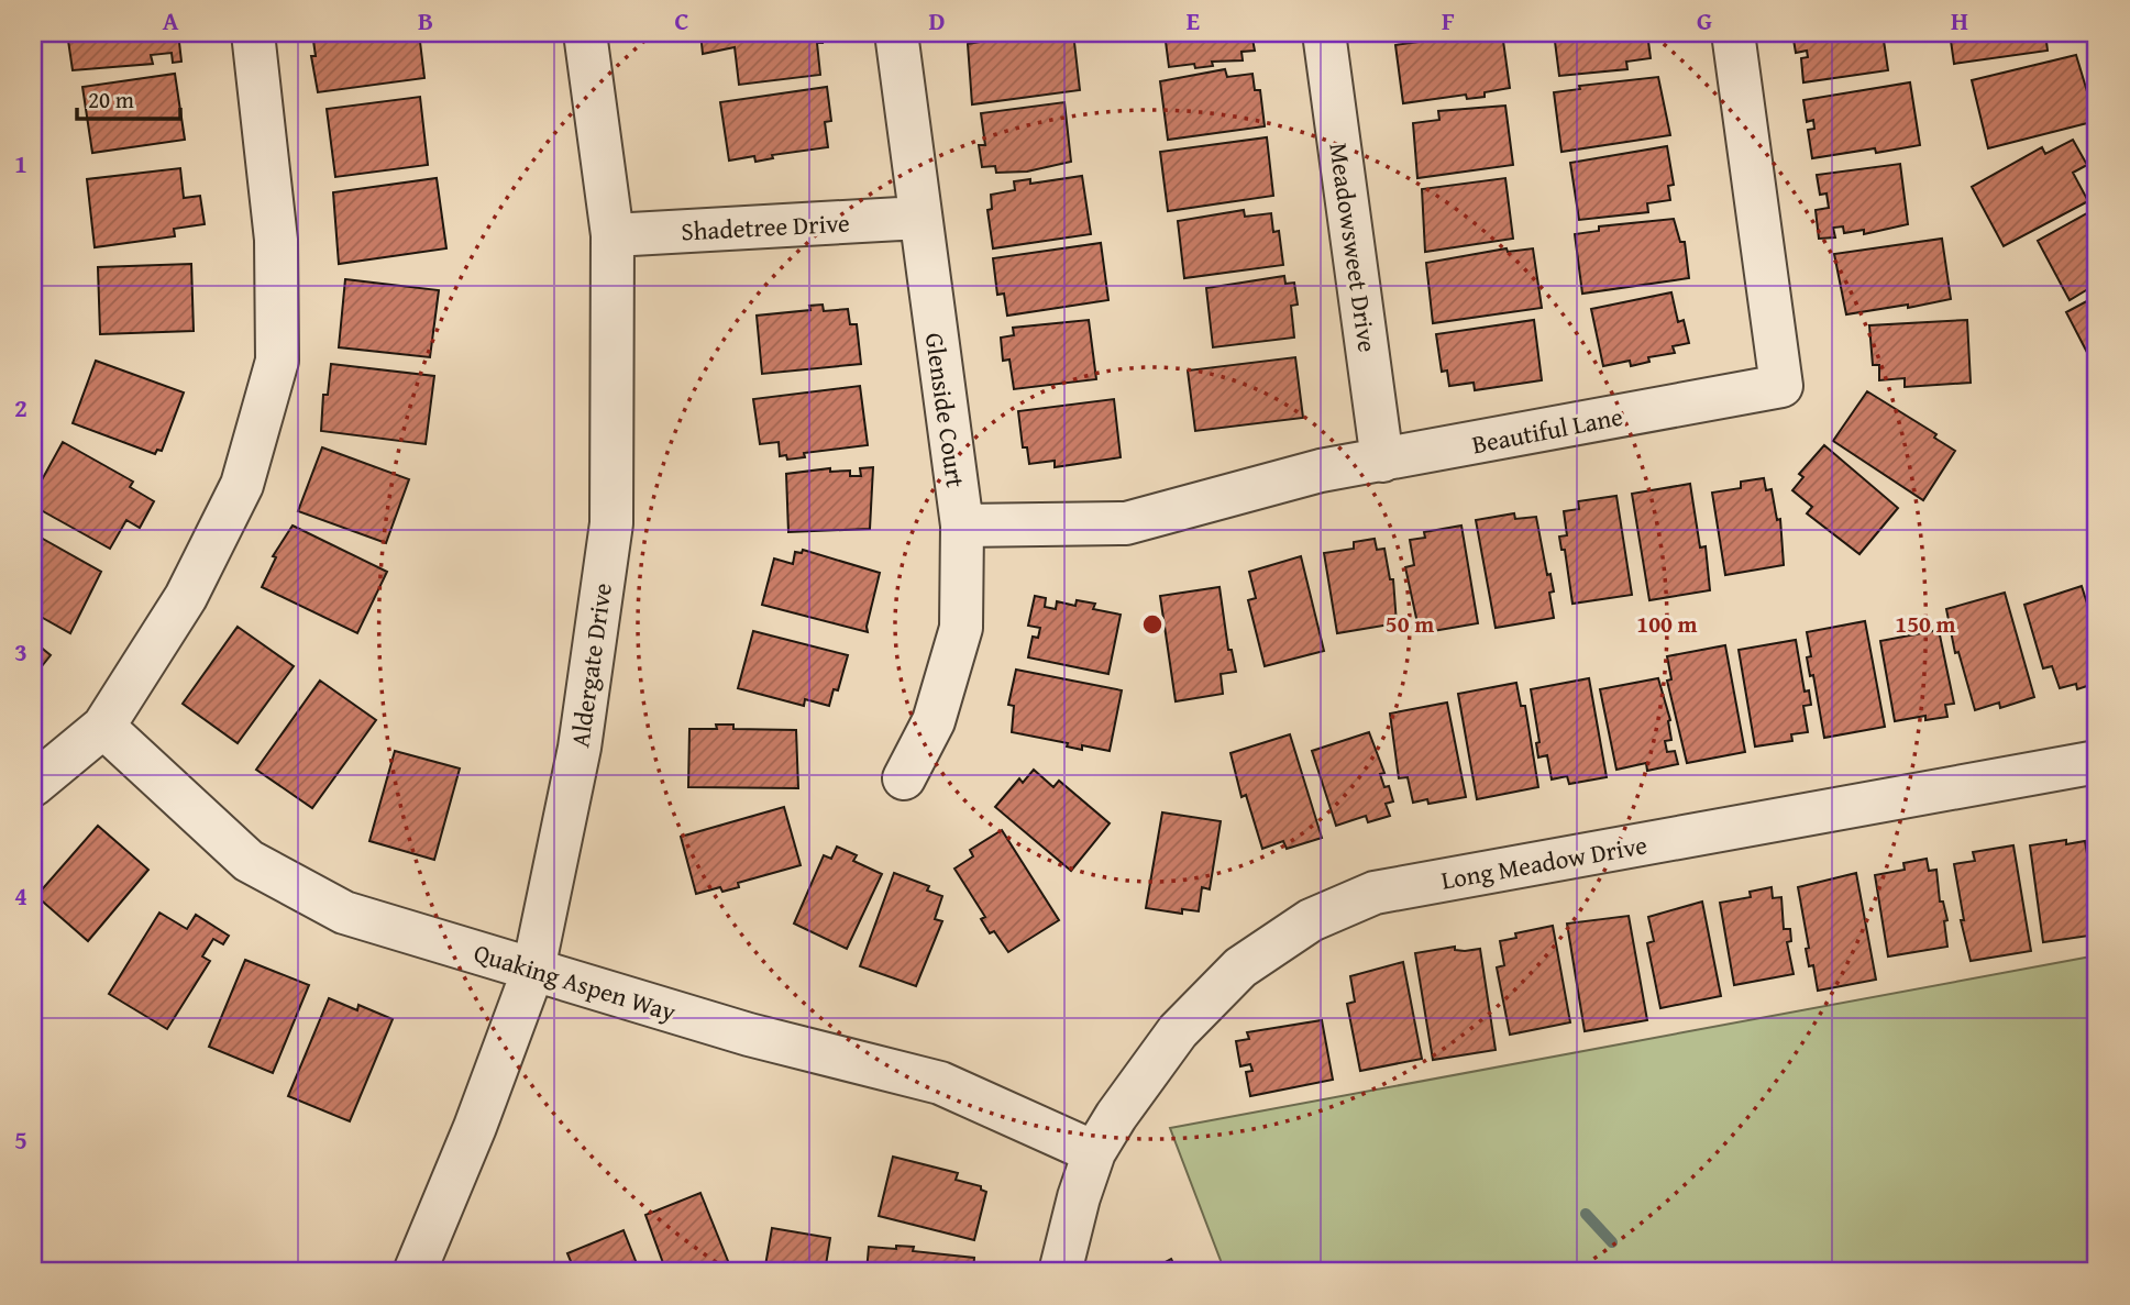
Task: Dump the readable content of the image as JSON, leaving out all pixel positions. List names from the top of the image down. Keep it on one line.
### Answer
{"streets":{"street":["Shadetree Drive","Meadowsweet Drive","Glenside Court","Beautiful Lane","Aldergate Drive","Long Meadow Drive","Quaking Aspen Way"]},"crossings":[["Shadetree Drive","Glenside Court"],["Shadetree Drive","Aldergate Drive"],["Meadowsweet Drive","Beautiful Lane"],["Glenside Court","Beautiful Lane"],["Aldergate Drive","Quaking Aspen Way"],["Long Meadow Drive","Quaking Aspen Way"]],"scale_bar":"20 m","grid":{"columns":["A","B","C","D","E","F","G","H"],"rows":["1","2","3","4","5"]},"rings":["50 m","100 m","150 m"]}
